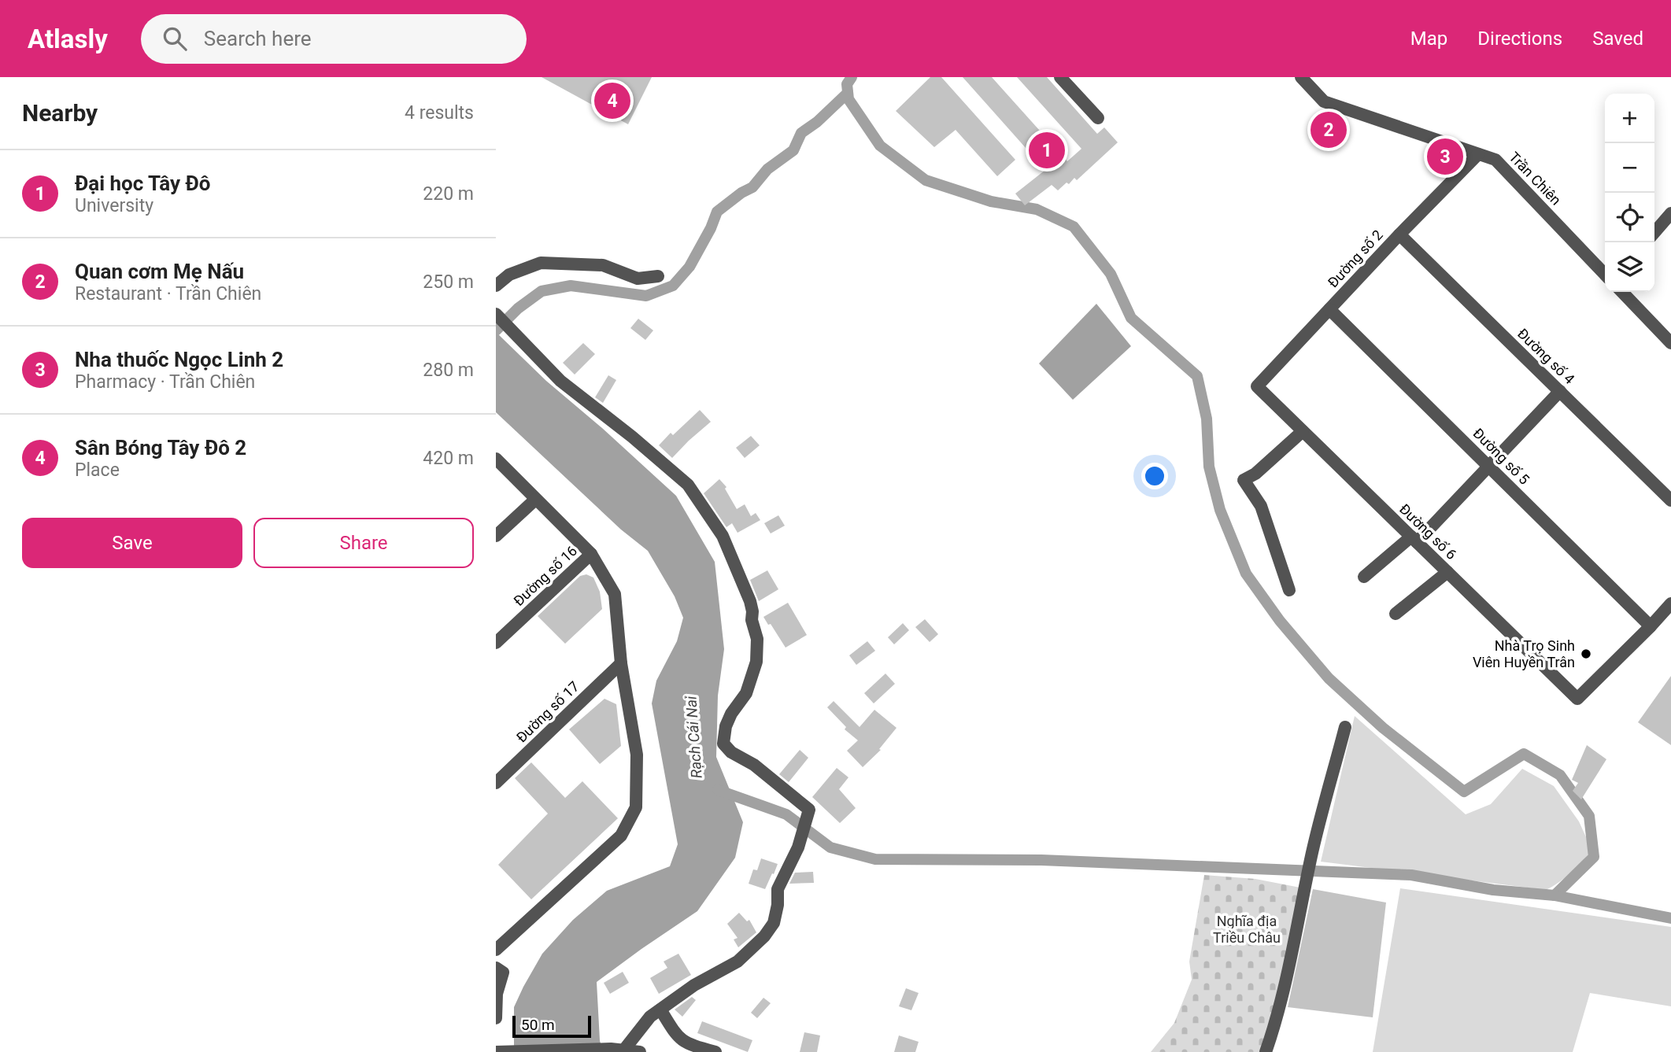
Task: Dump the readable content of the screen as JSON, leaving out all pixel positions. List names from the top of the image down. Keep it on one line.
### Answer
{"streets":{"street":["Trần Chiên","Đường số 2","Đường số 4","Đường số 5","Đường số 6","Đường số 16","Đường số 17"]},"crossings":[["Trần Chiên","Đường số 2"],["Đường số 2","Đường số 4"],["Đường số 2","Đường số 5"],["Đường số 2","Đường số 6"],["Đường số 5","Đường số 6"]],"water":["Rạch Cái Nai"],"parks":["Nghĩa địa Triều Châu"],"places":["Nhà Trọ Sinh Viên Huyền Trân"],"scale_bar":"50 m","page":{"header":"Atlasly","search":"Search here","nav":["Map","Directions","Saved"],"heading":["Nearby","4 results"],"pins":["4","2","1","3"],"map_buttons":["+","−"],"list":[{"mark":"1","name":"Đại học Tây Đô","note":"University","value":"220 m"},{"mark":"2","name":"Quan cơm Mẹ Nấu","note":"Restaurant · Trần Chiên","value":"250 m"},{"mark":"3","name":"Nha thuốc Ngọc Linh 2","note":"Pharmacy · Trần Chiên","value":"280 m"},{"mark":"4","name":"Sân Bóng Tây Đô 2","note":"Place","value":"420 m"}],"buttons":["Save","Share"],"scale":"50 m"}}
